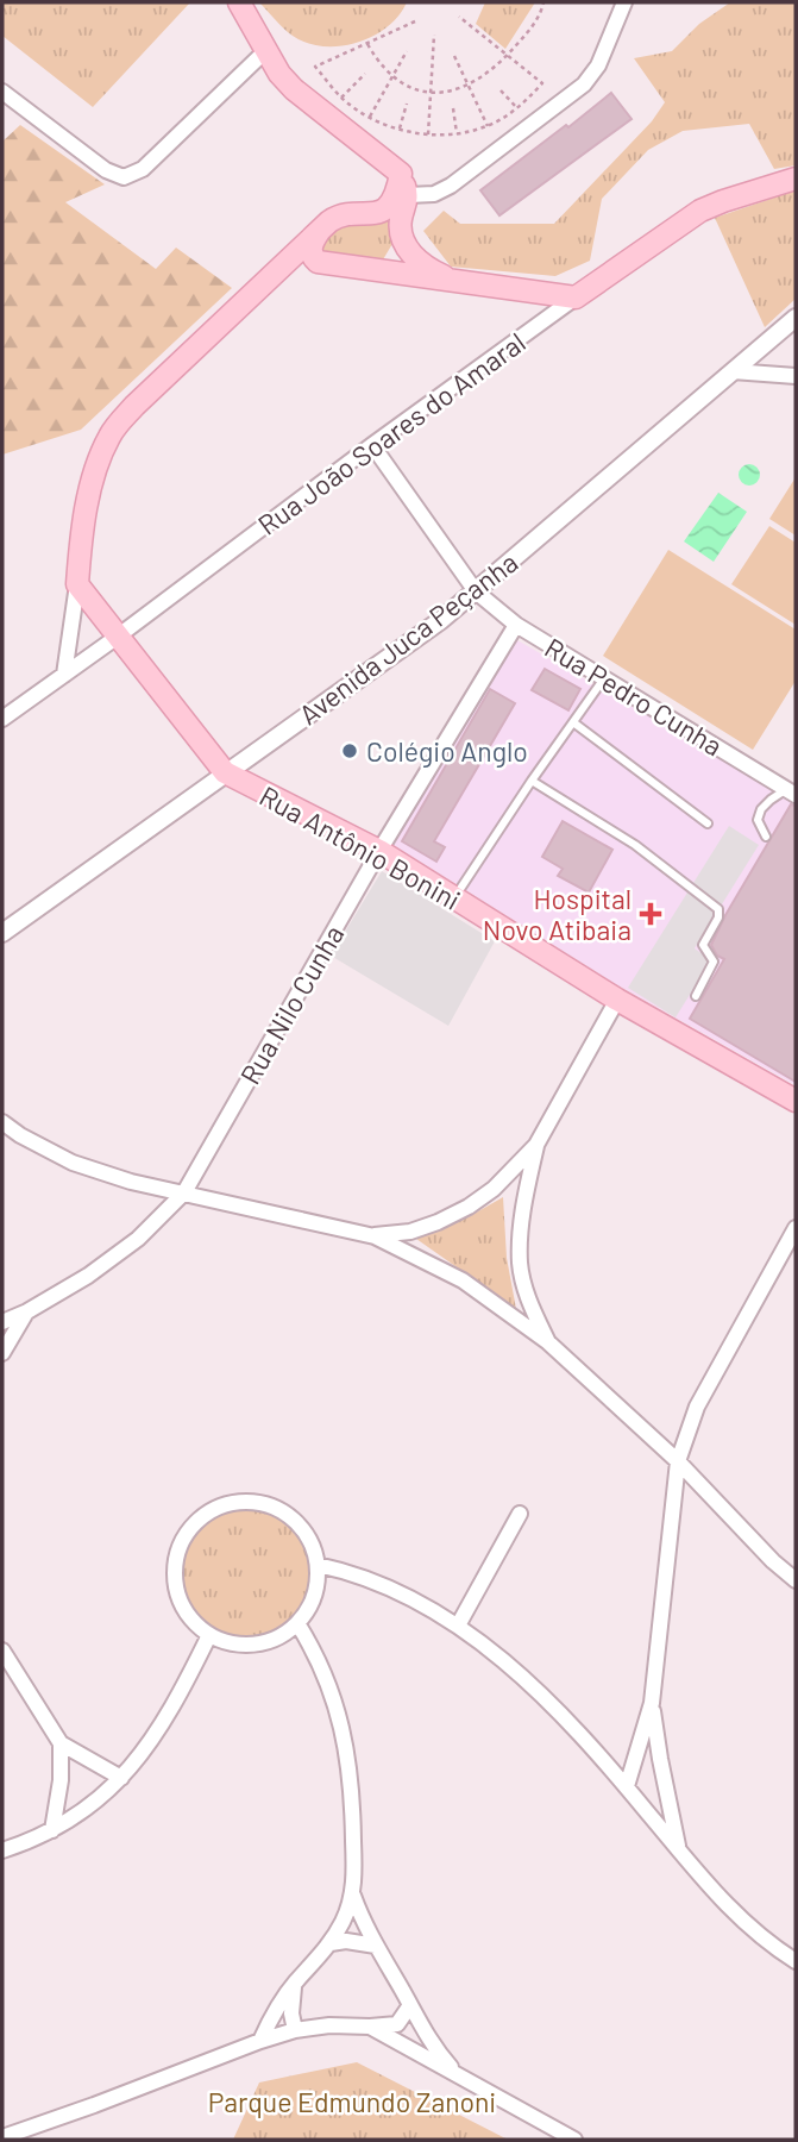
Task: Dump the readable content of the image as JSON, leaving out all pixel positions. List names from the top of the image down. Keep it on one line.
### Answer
{"streets":{"main road":["Rua João Soares do Amaral","Rua Antônio Bonini"],"street":["Avenida Juca Peçanha","Rua Pedro Cunha","Rua Nilo Cunha"]},"crossings":[["Rua João Soares do Amaral","Rua Pedro Cunha"],["Avenida Juca Peçanha","Rua Pedro Cunha"],["Avenida Juca Peçanha","Rua Antônio Bonini"],["Rua Pedro Cunha","Rua Nilo Cunha"],["Rua Antônio Bonini","Rua Nilo Cunha"]],"parks":["Parque Edmundo Zanoni"],"places":{"other":["Colégio Anglo"],"health":["Hospital Novo Atibaia"]}}
